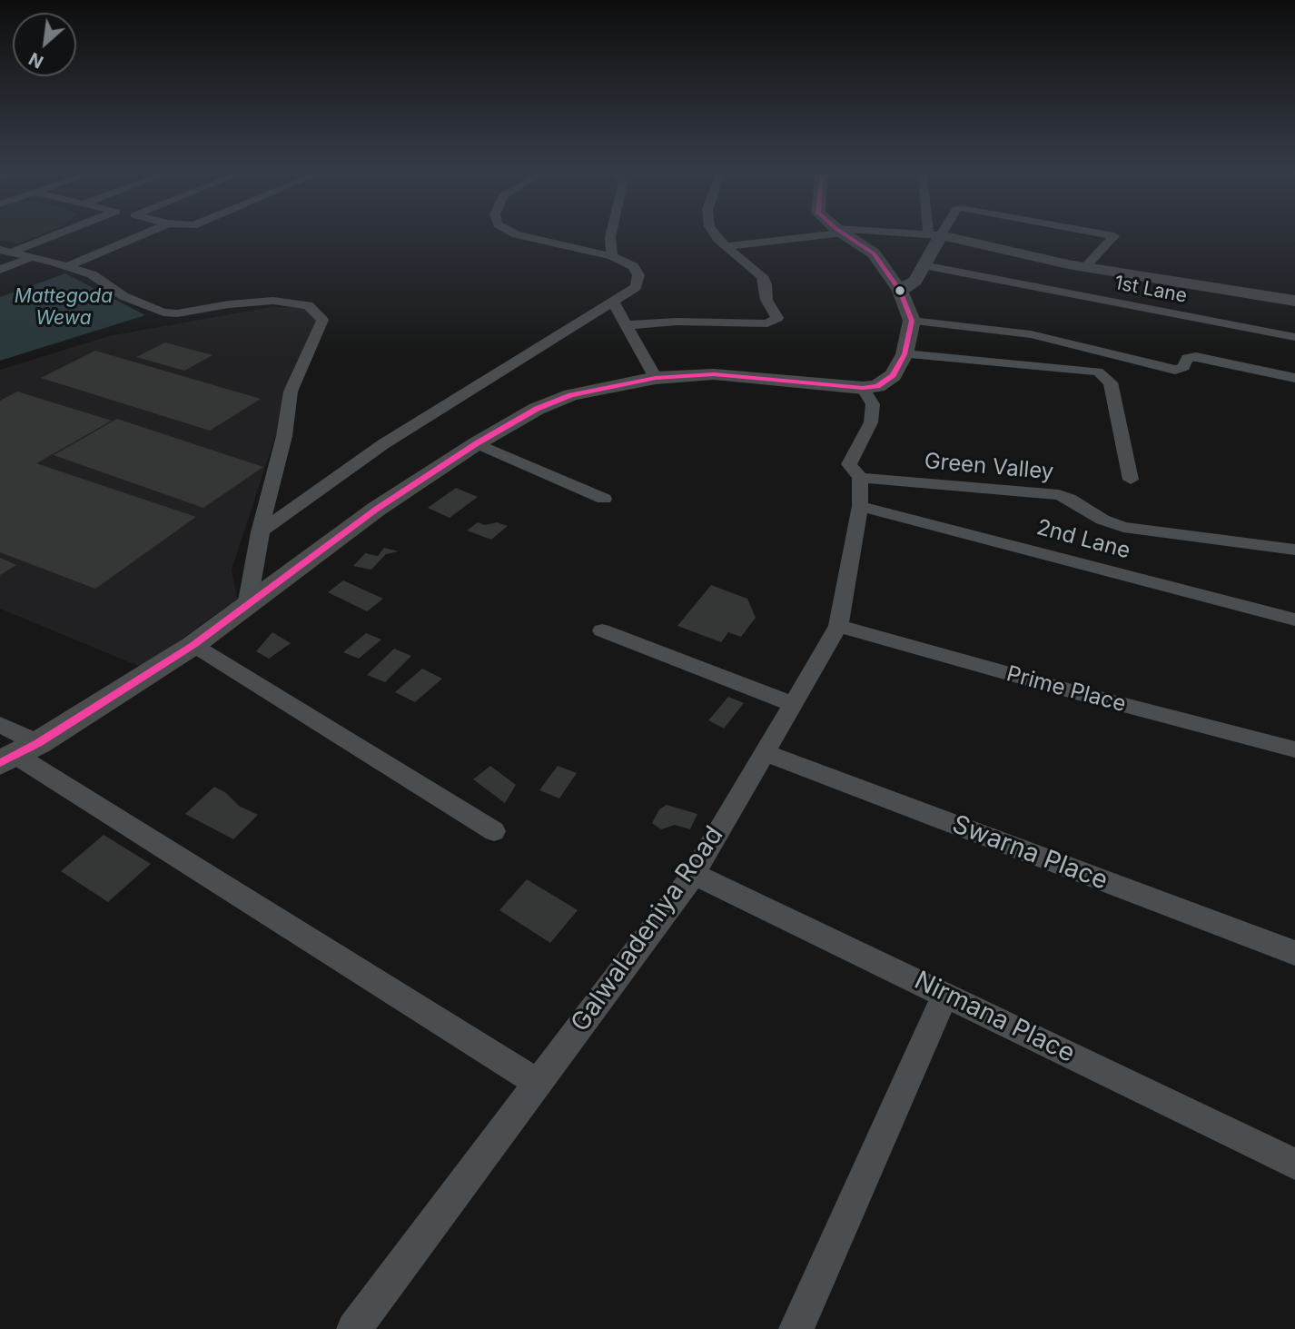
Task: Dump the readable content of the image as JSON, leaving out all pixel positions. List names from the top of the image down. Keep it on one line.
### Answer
{"streets":{"street":["1st Lane","Green Valley","2nd Lane","Prime Place","Swarna Place","Galwaladeniya Road","Nirmana Place"]},"crossings":[["Green Valley","Galwaladeniya Road"],["2nd Lane","Galwaladeniya Road"],["Prime Place","Galwaladeniya Road"],["Swarna Place","Galwaladeniya Road"],["Galwaladeniya Road","Nirmana Place"]],"water":["Mattegoda Wewa"],"north":"bottom left"}
